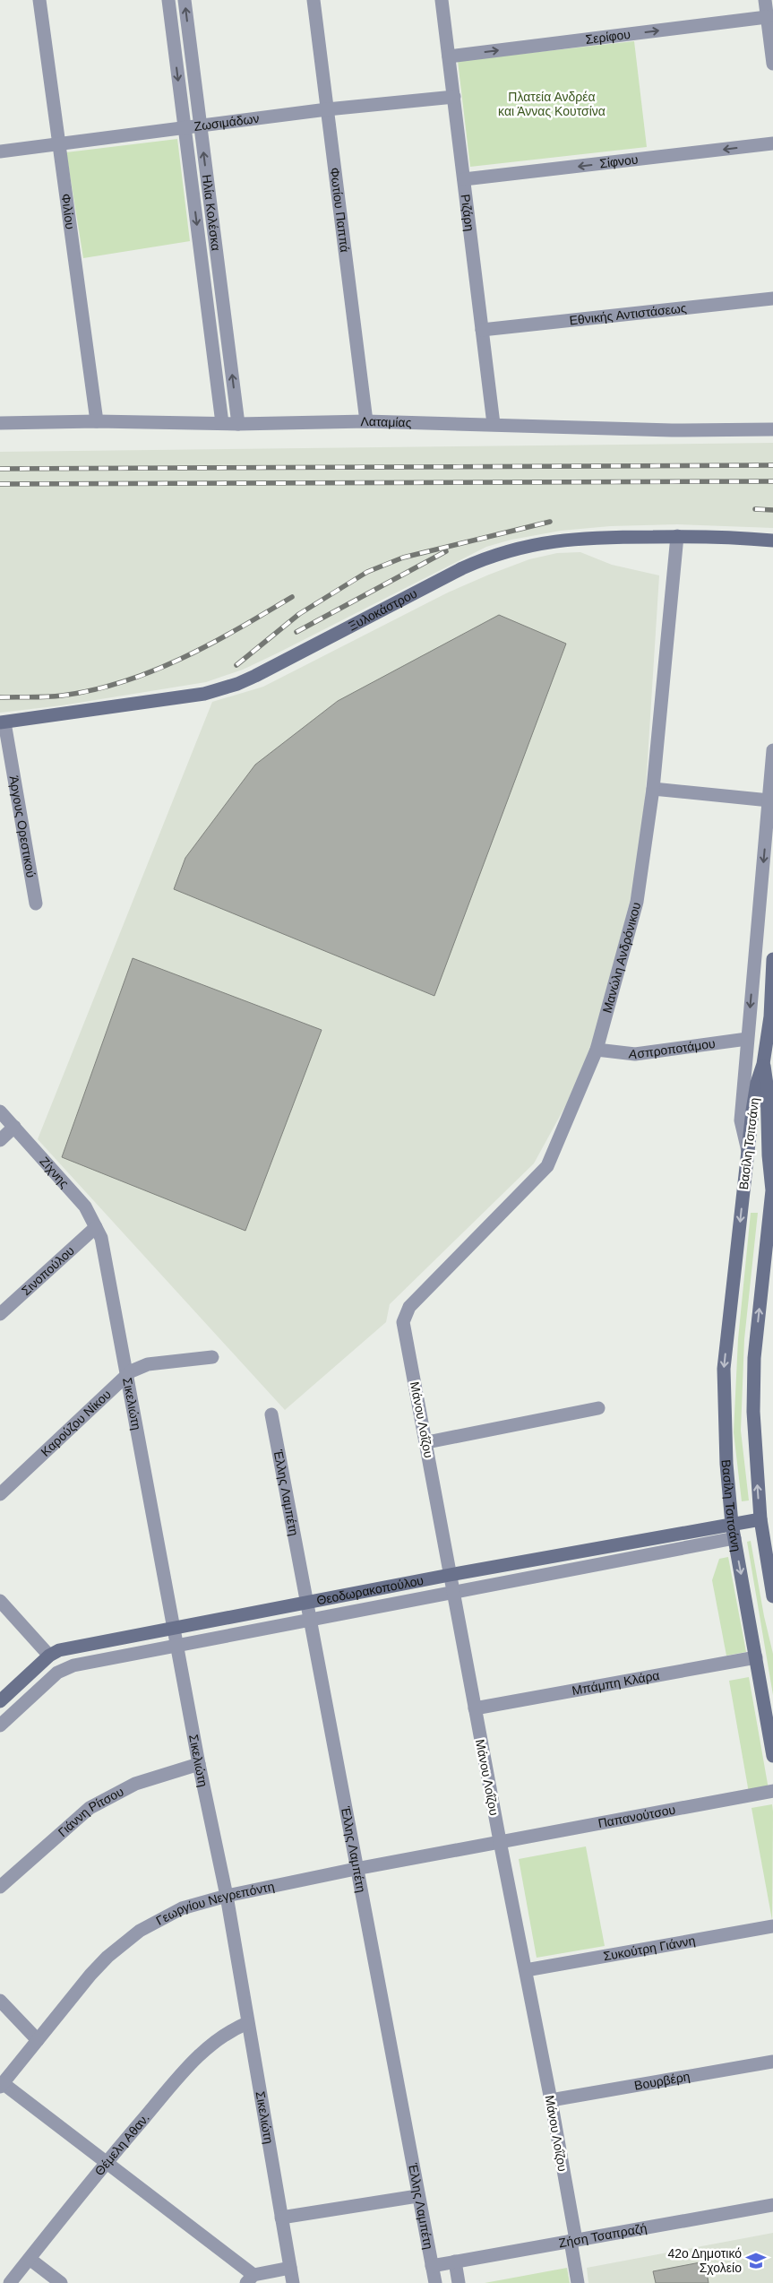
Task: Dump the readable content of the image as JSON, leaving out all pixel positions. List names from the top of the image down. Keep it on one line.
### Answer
{"streets":{"street":["Σερίφου","Ζωσιμάδων","Σίφνου","Φιλίου","Φωτίου Παππά","Ηλία Κολέσκα","Ριζάρη","Εθνικής Αντιστάσεως","Λαταμίας","Ξυλοκάστρου","Άργους Ορεστικού","Μανώλη Ανδρόνικου","Ασπροποτάμου","Βασίλη Τσιτσάνη","Ζίχνης","Σινοπούλου","Σικελιώτη","Μάνου Λοΐζου","Καρούζου Νίκου","Έλλης Λαμπέτη","Θεοδωρακοπούλου","Μπάμπη Κλάρα","Γιάννη Ρίτσου","Παπανούτσου","Γεωργίου Νεγρεπόντη","Συκούτρη Γιάννη","Βουρβέρη","Θέμελη Αθαν.","Ζήση Τσαπραζή"]},"crossings":[["Σερίφου","Ριζάρη"],["Ζωσιμάδων","Φιλίου"],["Ζωσιμάδων","Φωτίου Παππά"],["Ζωσιμάδων","Ηλία Κολέσκα"],["Ζωσιμάδων","Ριζάρη"],["Σίφνου","Ριζάρη"],["Φιλίου","Λαταμίας"],["Φωτίου Παππά","Λαταμίας"],["Ηλία Κολέσκα","Λαταμίας"],["Ριζάρη","Εθνικής Αντιστάσεως"],["Ριζάρη","Λαταμίας"],["Ξυλοκάστρου","Άργους Ορεστικού"],["Ξυλοκάστρου","Μανώλη Ανδρόνικου"],["Μανώλη Ανδρόνικου","Ασπροποτάμου"],["Μανώλη Ανδρόνικου","Μάνου Λοΐζου"],["Βασίλη Τσιτσάνη","Θεοδωρακοπούλου"],["Βασίλη Τσιτσάνη","Μπάμπη Κλάρα"],["Ζίχνης","Σινοπούλου"],["Ζίχνης","Σικελιώτη"],["Σινοπούλου","Σικελιώτη"],["Σικελιώτη","Καρούζου Νίκου"],["Σικελιώτη","Θεοδωρακοπούλου"],["Σικελιώτη","Γιάννη Ρίτσου"],["Σικελιώτη","Γεωργίου Νεγρεπόντη"],["Σικελιώτη","Θέμελη Αθαν."],["Μάνου Λοΐζου","Θεοδωρακοπούλου"],["Μάνου Λοΐζου","Μπάμπη Κλάρα"],["Μάνου Λοΐζου","Παπανούτσου"],["Μάνου Λοΐζου","Γεωργίου Νεγρεπόντη"],["Μάνου Λοΐζου","Συκούτρη Γιάννη"],["Μάνου Λοΐζου","Βουρβέρη"],["Μάνου Λοΐζου","Ζήση Τσαπραζή"],["Έλλης Λαμπέτη","Θεοδωρακοπούλου"],["Έλλης Λαμπέτη","Γεωργίου Νεγρεπόντη"],["Έλλης Λαμπέτη","Ζήση Τσαπραζή"],["Παπανούτσου","Γεωργίου Νεγρεπόντη"]],"one_way":["Σερίφου","Σίφνου"],"parks":["Πλατεία Ανδρέα και Άννας Κουτσίνα"],"places":{"school or university":["42ο Δημοτικό Σχολείο"]}}
